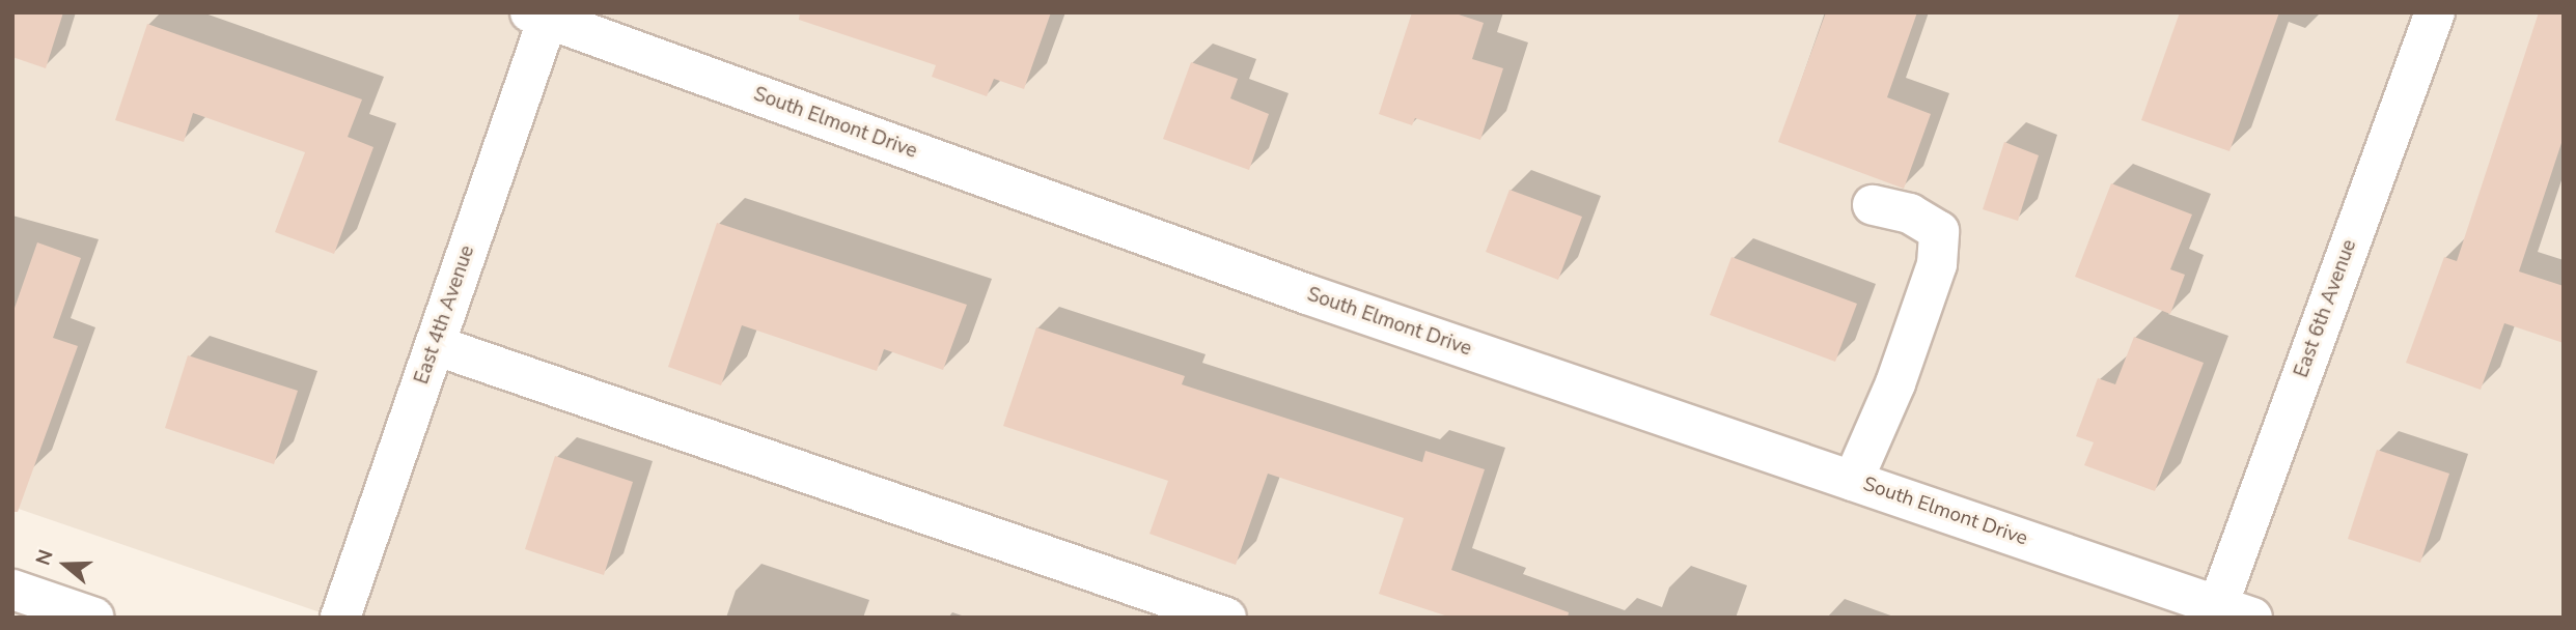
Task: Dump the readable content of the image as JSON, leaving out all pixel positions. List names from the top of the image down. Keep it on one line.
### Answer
{"streets":{"street":["South Elmont Drive","East 6th Avenue","East 4th Avenue"]},"crossings":[["South Elmont Drive","East 6th Avenue"],["South Elmont Drive","East 4th Avenue"]],"north":"left"}
